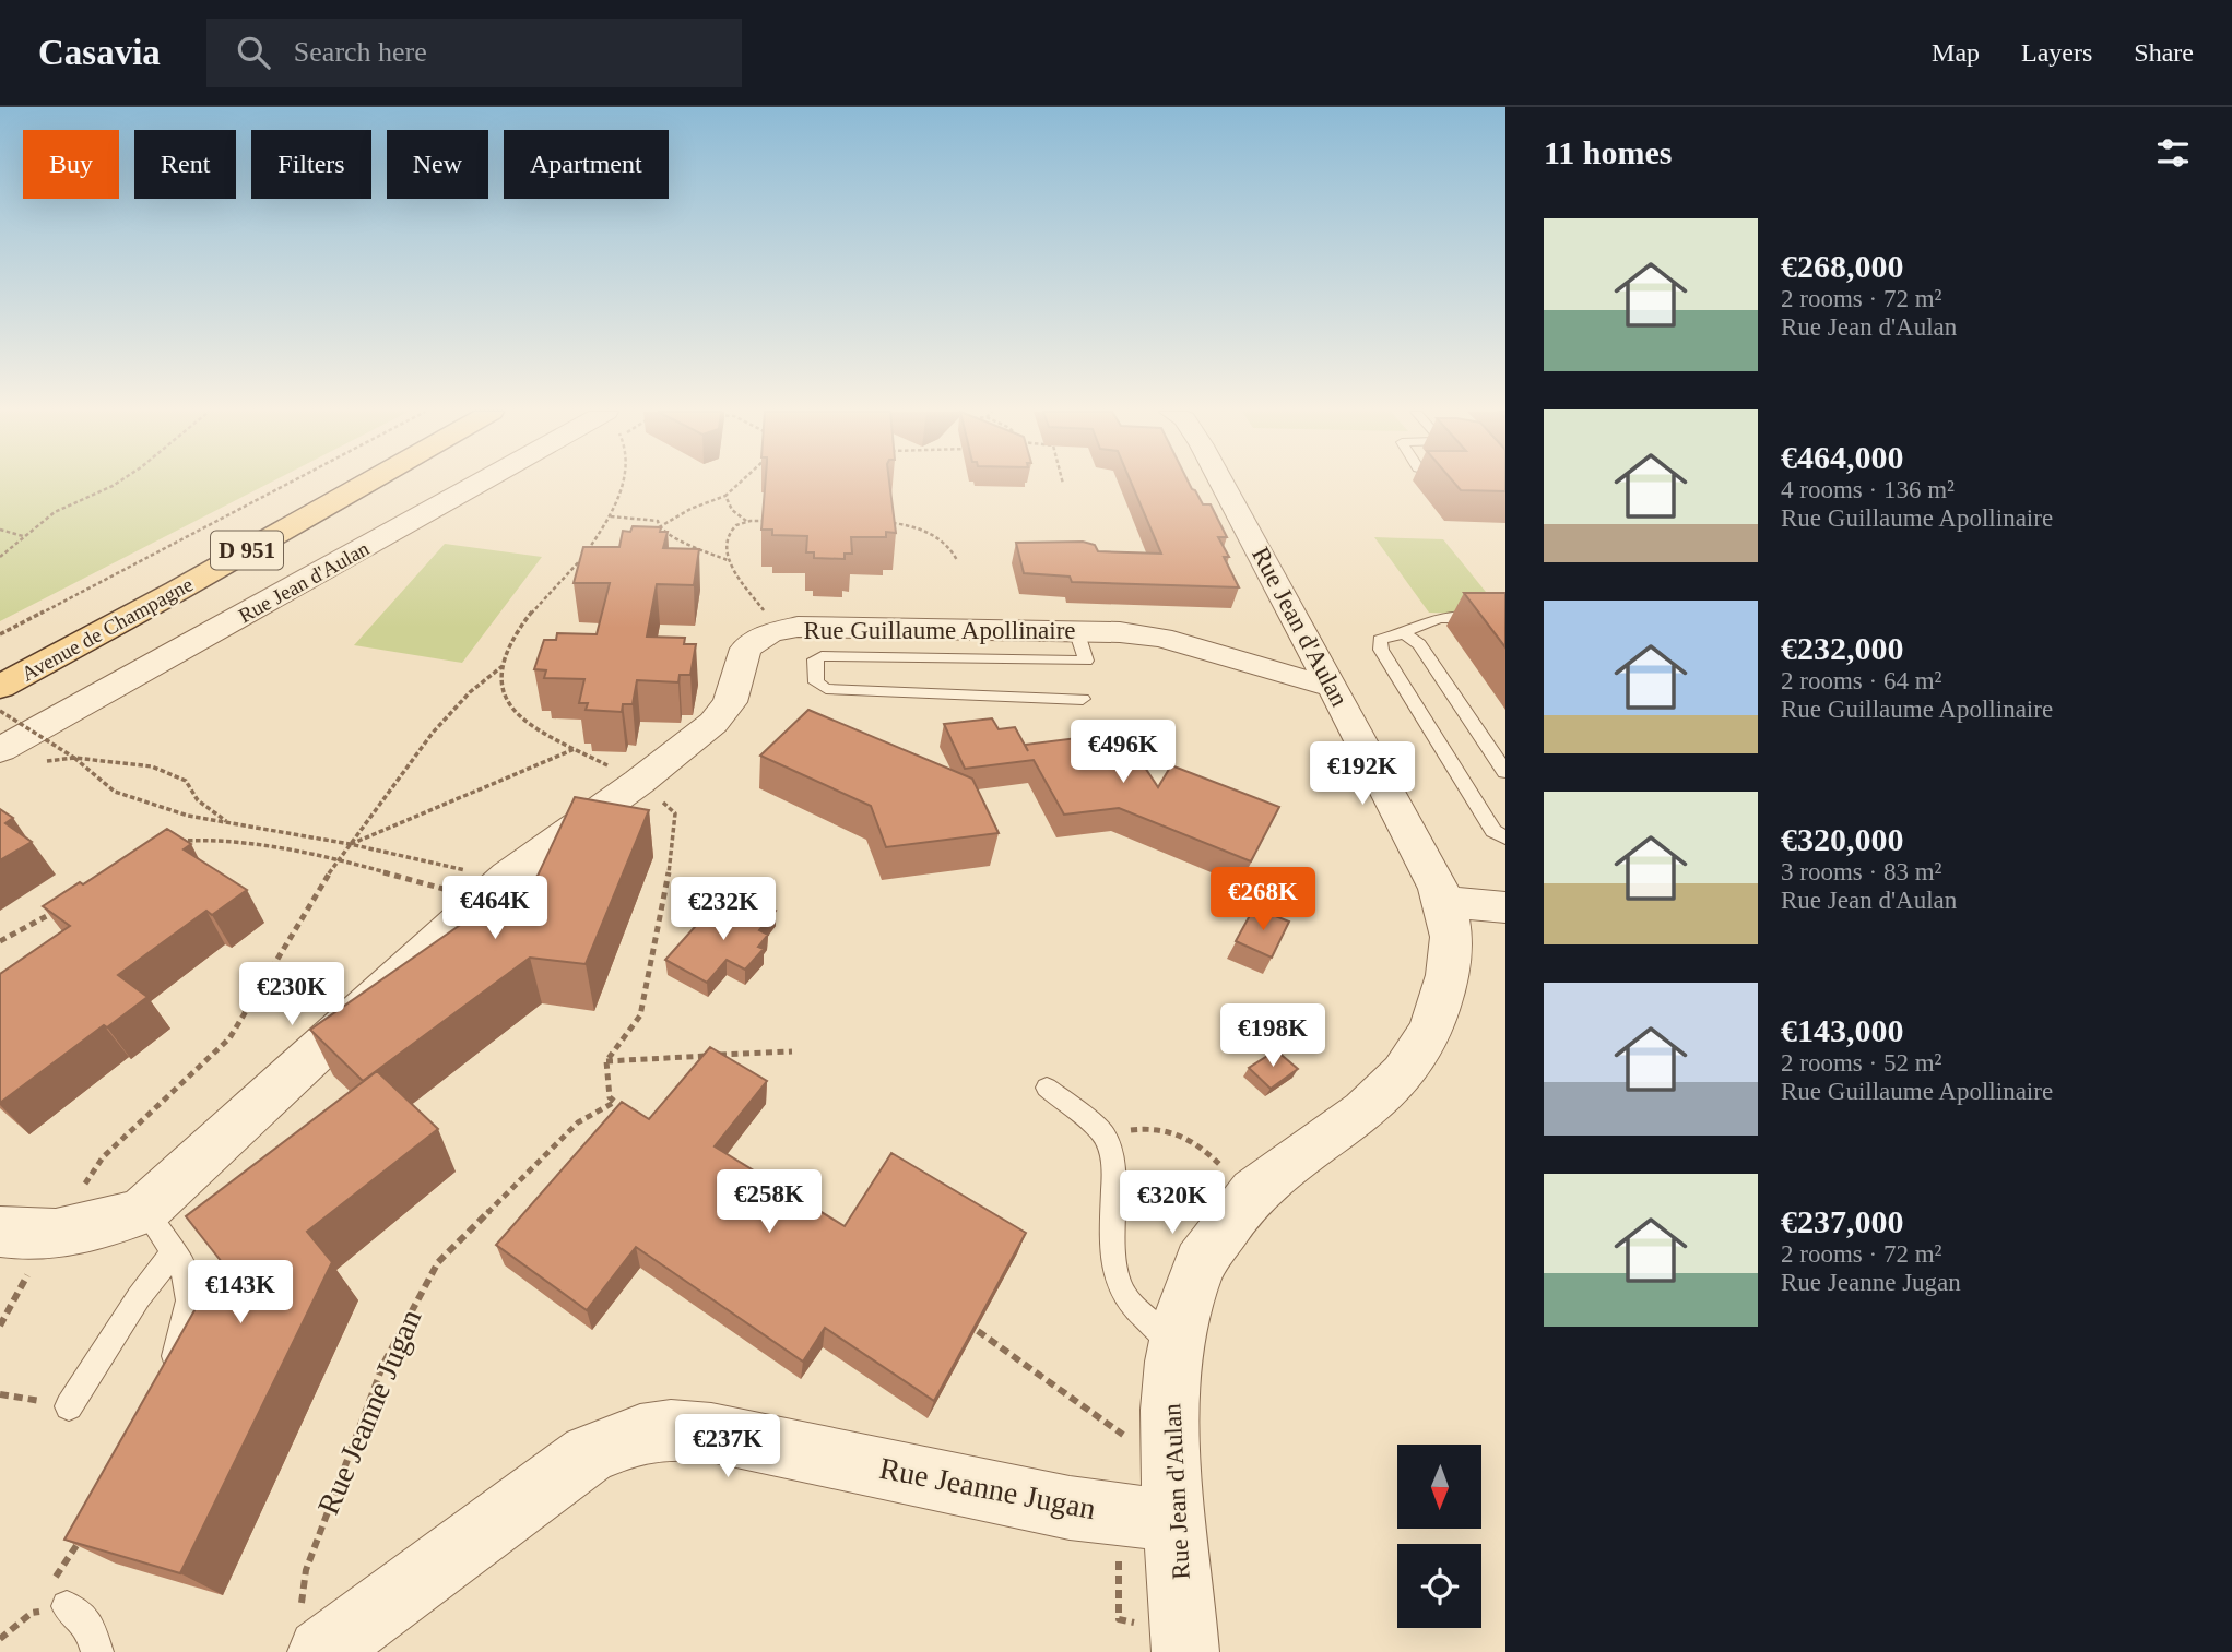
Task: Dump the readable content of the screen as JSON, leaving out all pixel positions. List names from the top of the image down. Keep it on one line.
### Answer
{"streets":{"main road":["D 951","Avenue de Champagne"],"street":["Rue Jean d'Aulan","Rue Guillaume Apollinaire","Rue Jeanne Jugan"]},"crossings":[["Rue Jean d'Aulan","Rue Guillaume Apollinaire"],["Rue Jean d'Aulan","Rue Jeanne Jugan"]],"north":"bottom","page":{"header":"Casavia","search":"Search here","nav":["Map","Layers","Share"],"heading":"11 homes","chip":["Buy","Rent","Filters","New","Apartment"],"list":[{"name":"€268,000","note":"2 rooms · 72 m² · Rue Jean d'Aulan"},{"name":"€464,000","note":"4 rooms · 136 m² · Rue Guillaume Apollinaire"},{"name":"€232,000","note":"2 rooms · 64 m² · Rue Guillaume Apollinaire"},{"name":"€320,000","note":"3 rooms · 83 m² · Rue Jean d'Aulan"},{"name":"€143,000","note":"2 rooms · 52 m² · Rue Guillaume Apollinaire"},{"name":"€237,000","note":"2 rooms · 72 m² · Rue Jeanne Jugan"}],"price":["€496K","€192K","€268K","€464K","€232K","€230K","€198K","€258K","€320K","€143K","€237K"]}}
